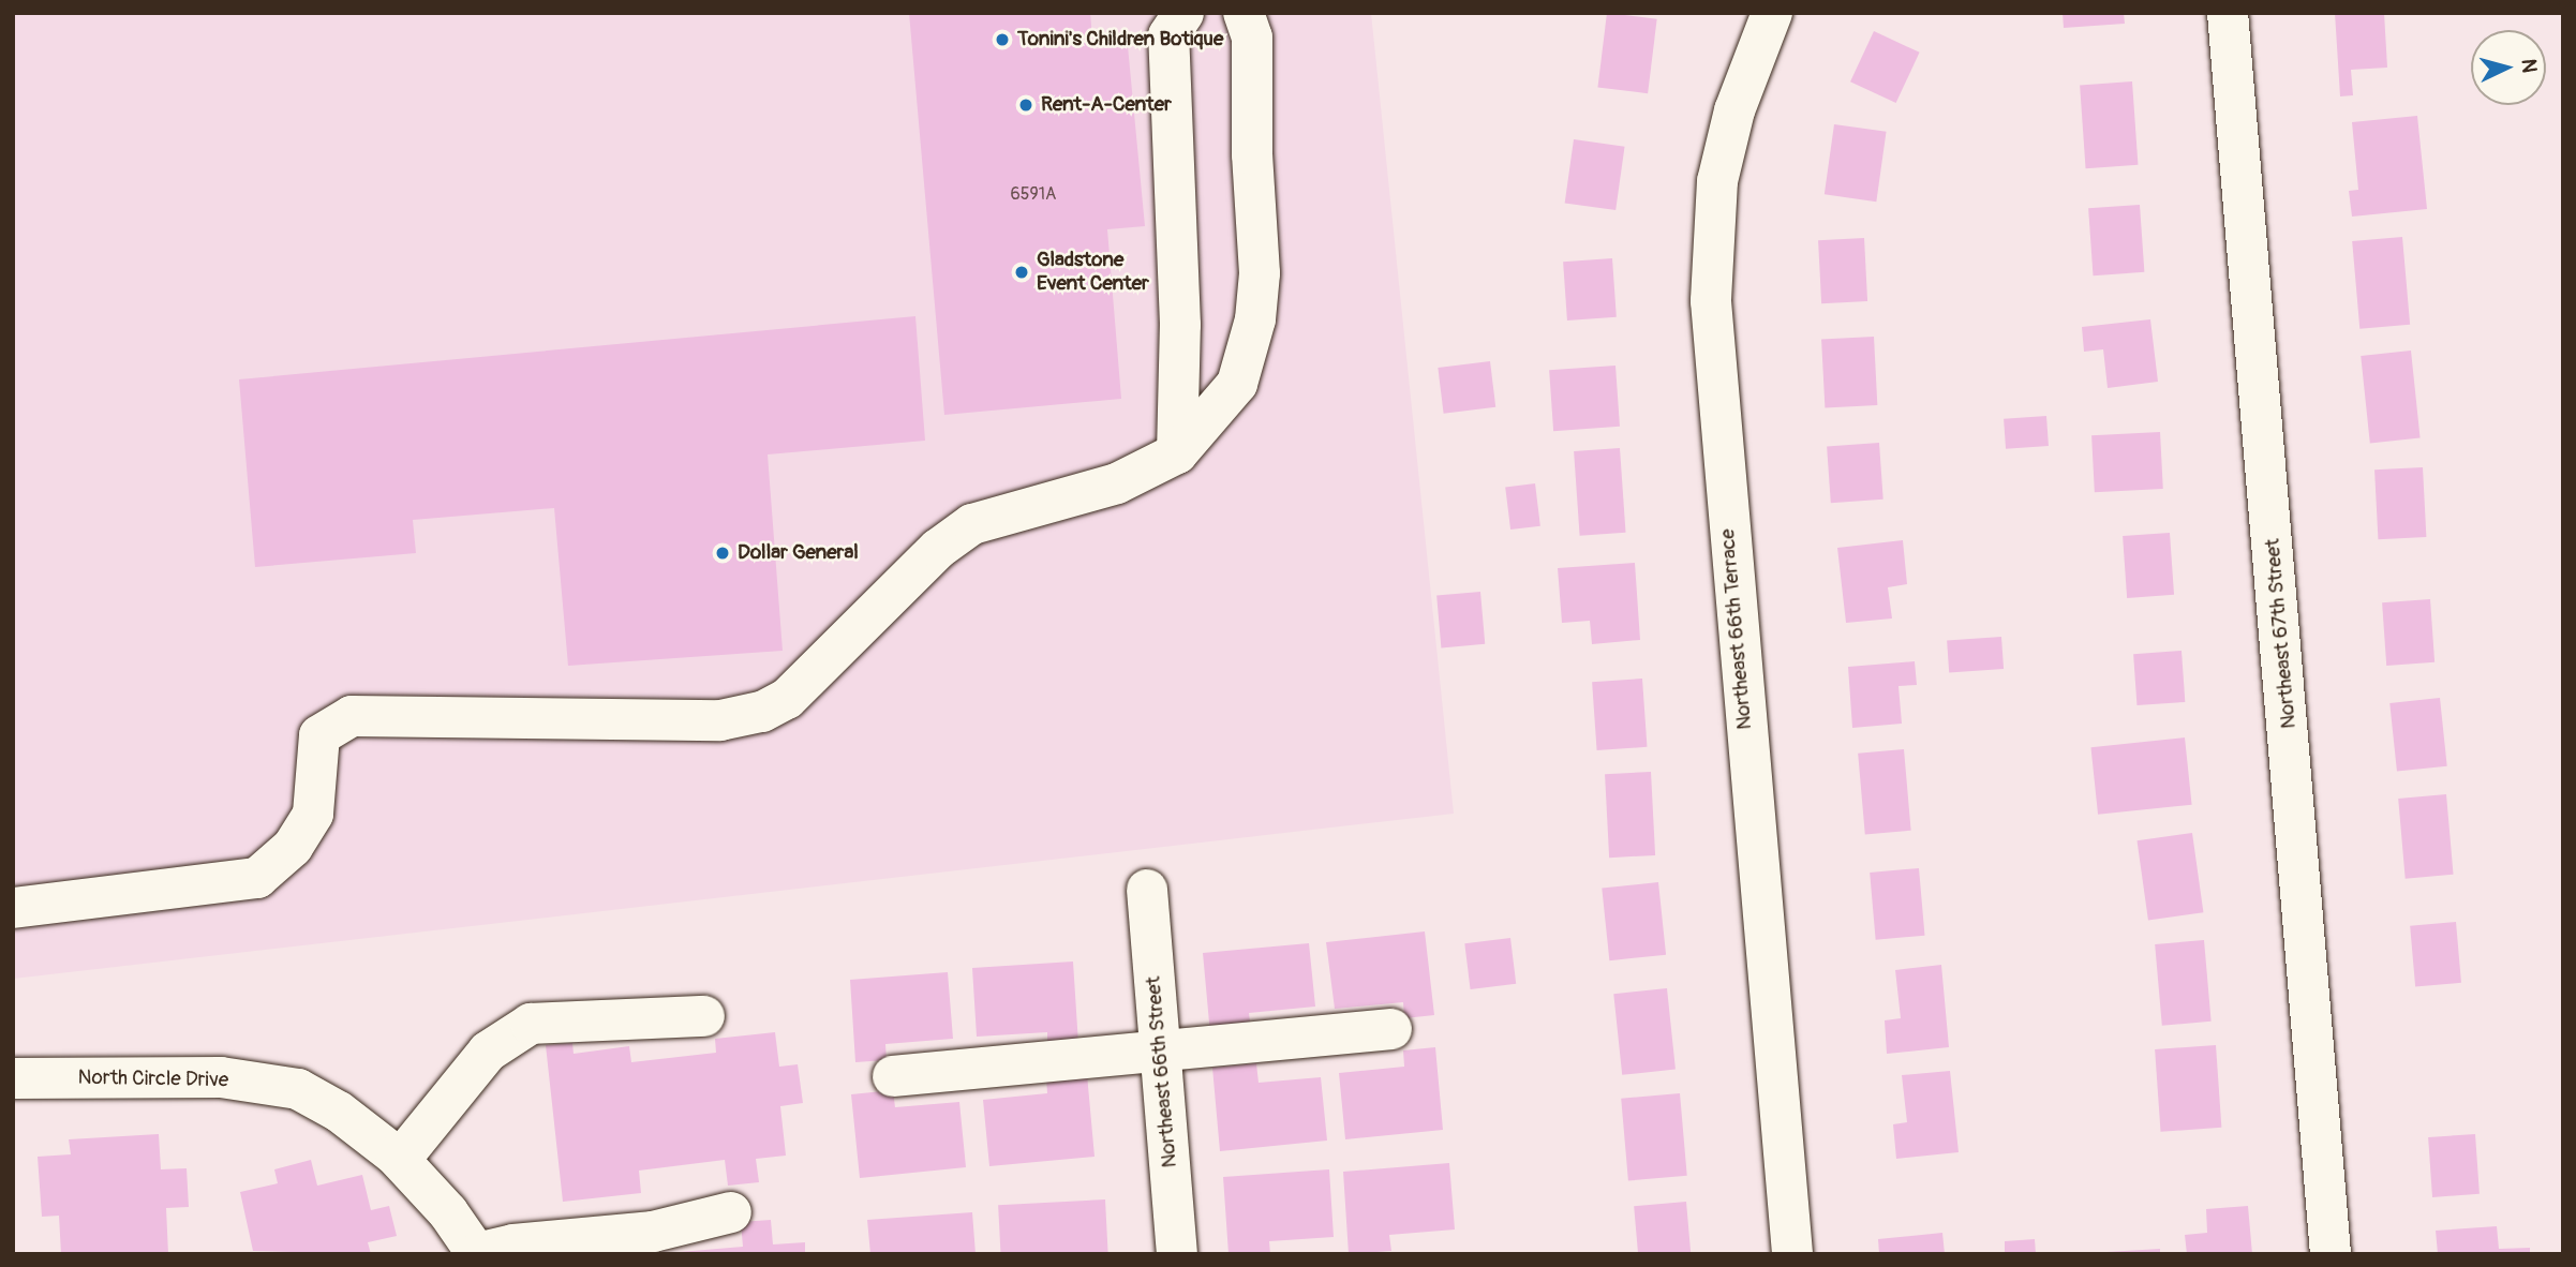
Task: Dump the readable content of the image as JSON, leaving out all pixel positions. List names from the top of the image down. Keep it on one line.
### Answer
{"streets":{"street":["Northeast 66th Terrace","Northeast 67th Street","Northeast 66th Street","North Circle Drive"]},"places":["Tonini's Children Botique","Rent-A-Center","Gladstone Event Center","Dollar General"],"house_numbers":["6591A"],"north":"right"}
